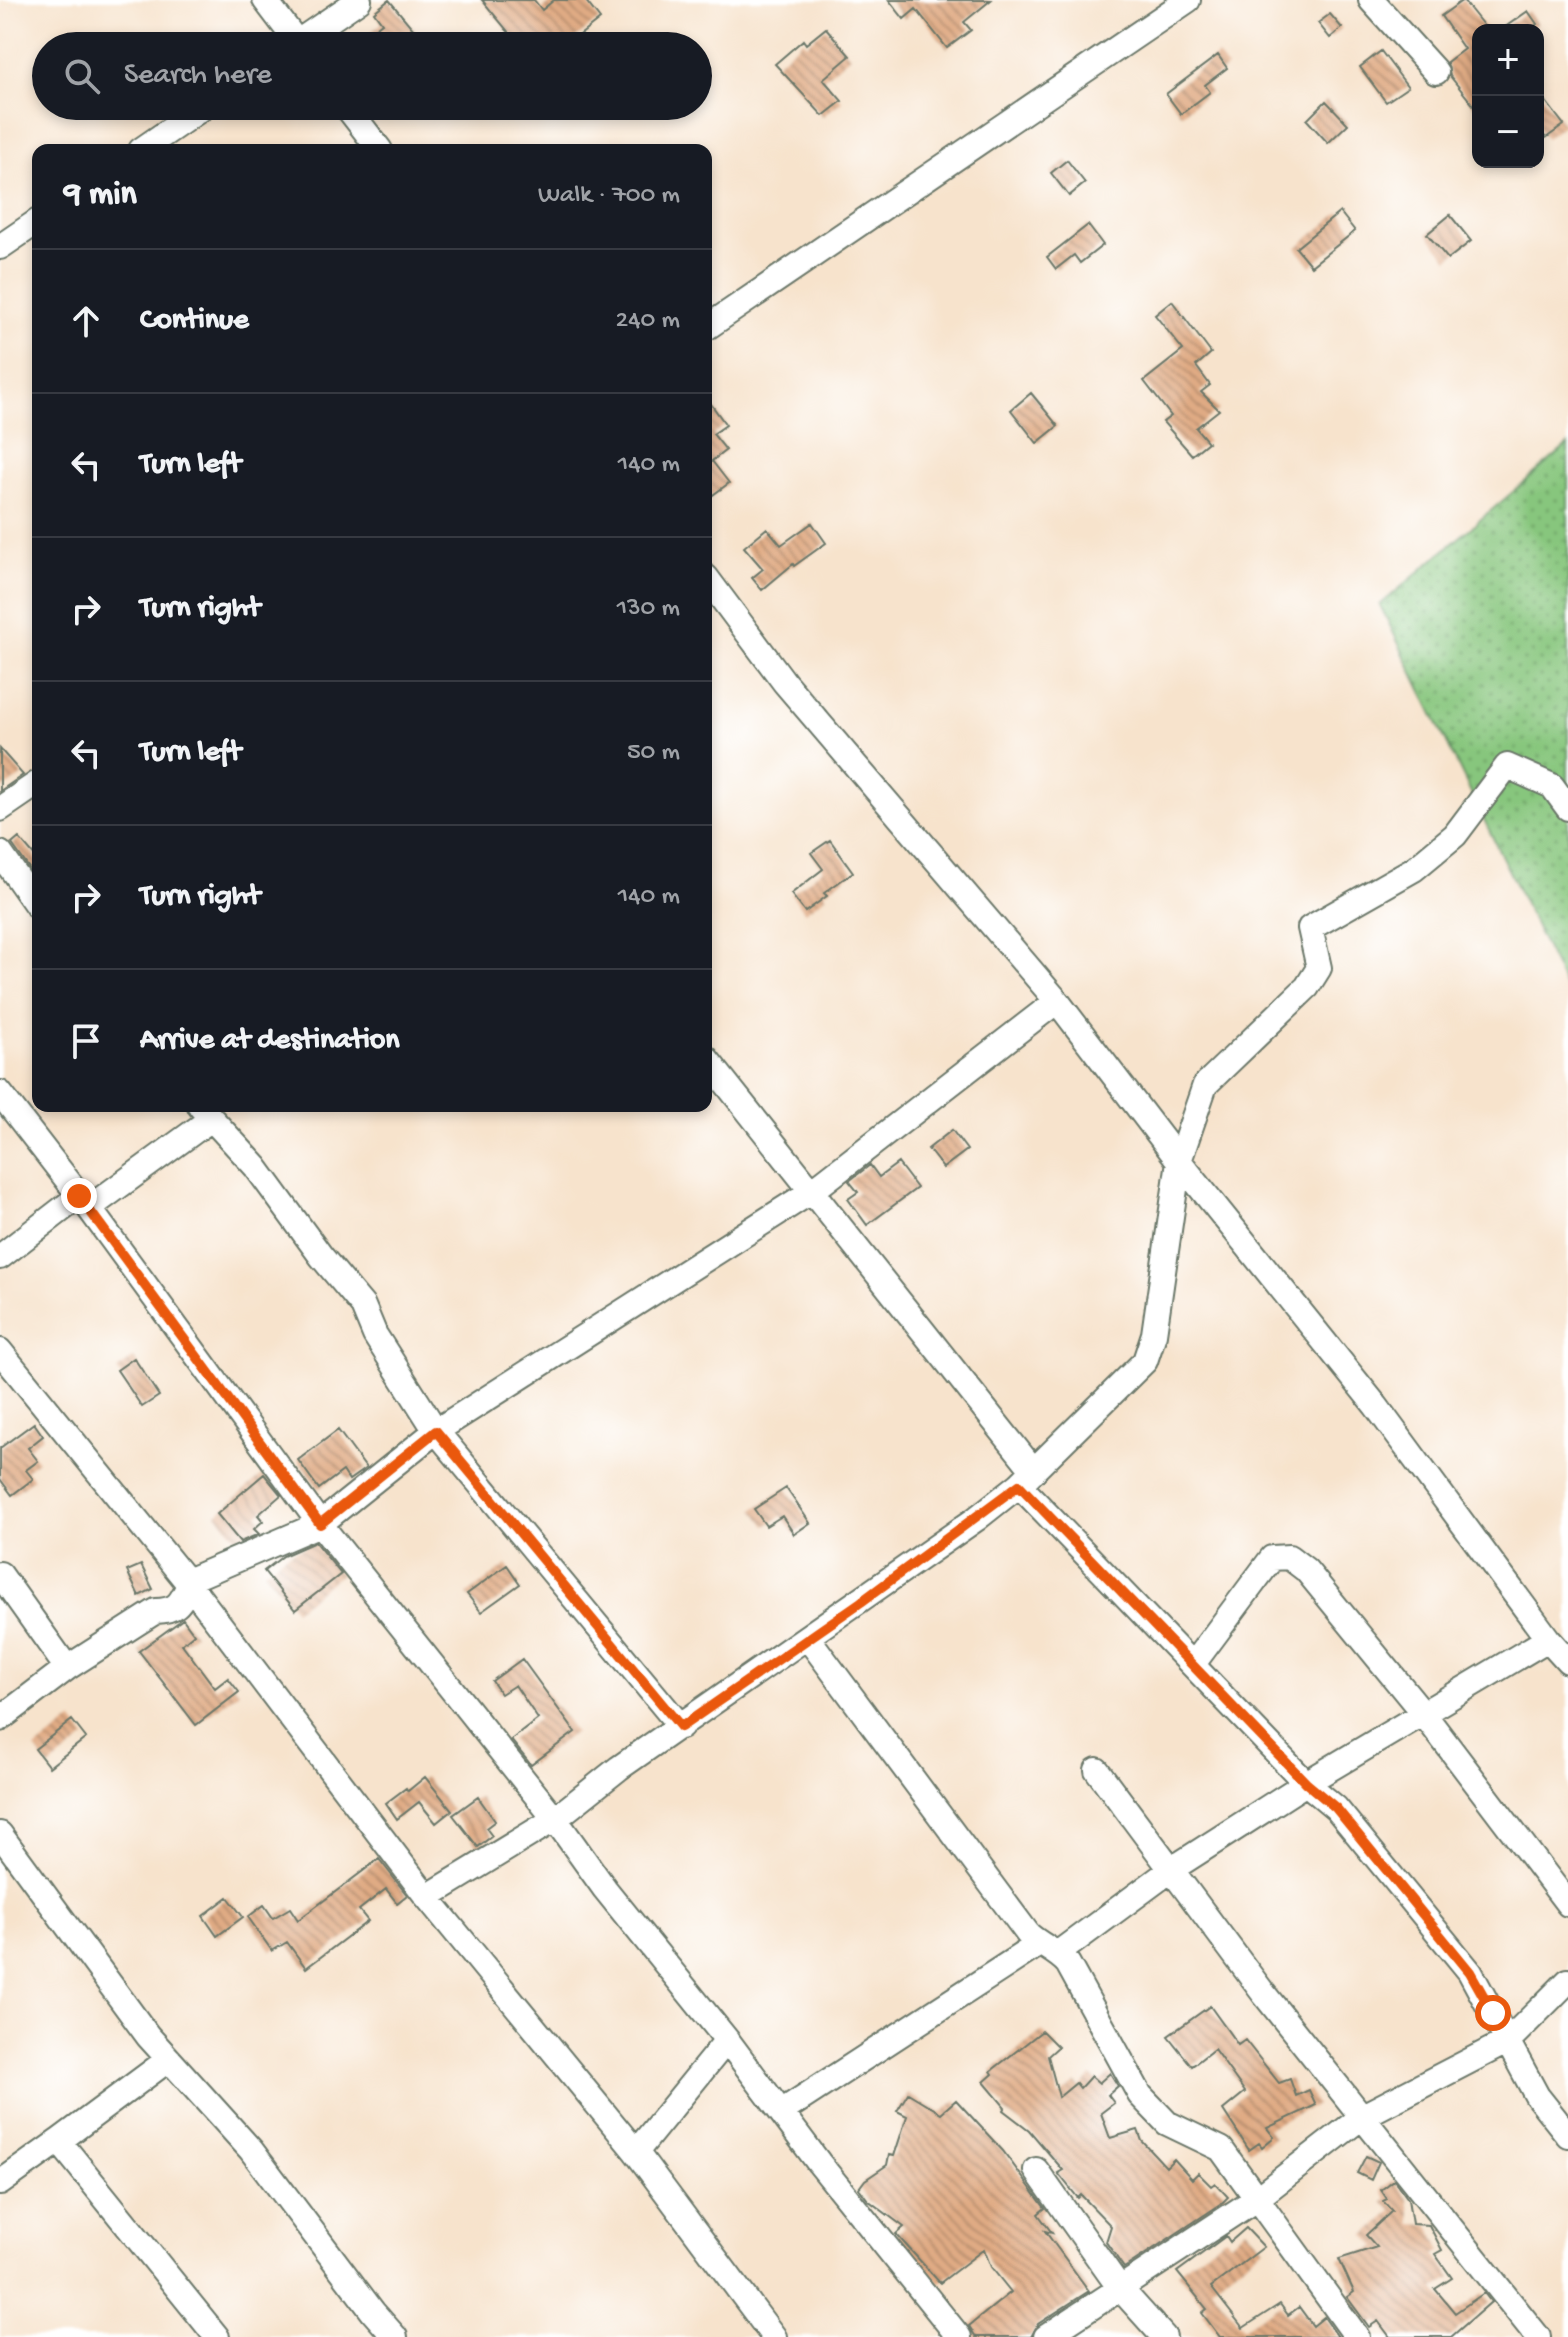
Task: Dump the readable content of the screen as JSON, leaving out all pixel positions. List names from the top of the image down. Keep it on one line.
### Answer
{"page":{"map_buttons":["+","−"],"search":"Search here","heading":["9 min","Walk · 700 m"],"list":[["Continue","240 m"],["Turn left","140 m"],["Turn right","130 m"],["Turn left","50 m"],["Turn right","140 m"],"Arrive at destination"]}}
